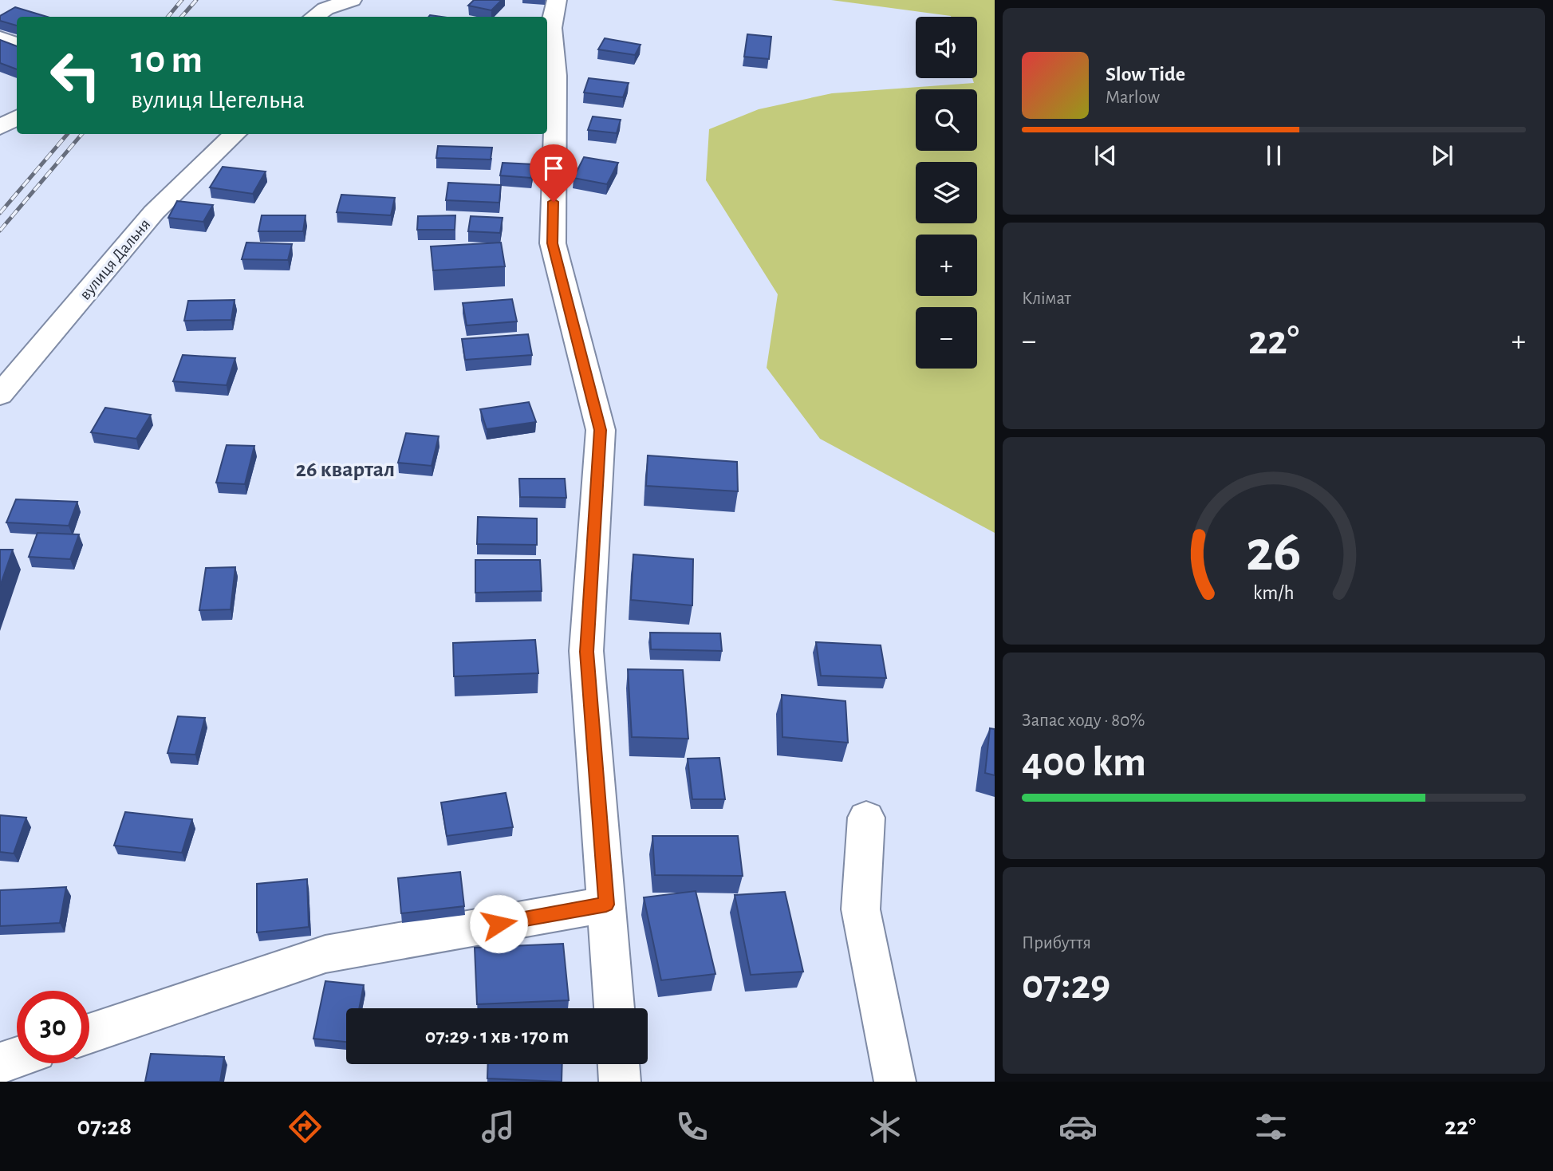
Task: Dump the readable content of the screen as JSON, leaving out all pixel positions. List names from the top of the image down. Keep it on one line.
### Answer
{"streets":{"street":["вулиця Дальня"]},"districts":["26 квартал"],"page":{"map_buttons":["+","−"],"turn":["10 m","вулиця Цегельна"],"song":["Slow Tide","Marlow"],"tile":["Клімат",["Запас ходу · 80%","400 km"],["Прибуття","07:29"]],"heat":["−","22°","+"],"limit":"30","trip":"07:29 · 1 хв · 170 m","tabs":["07:28","22°"],"gauge":["26","km/h"]}}
